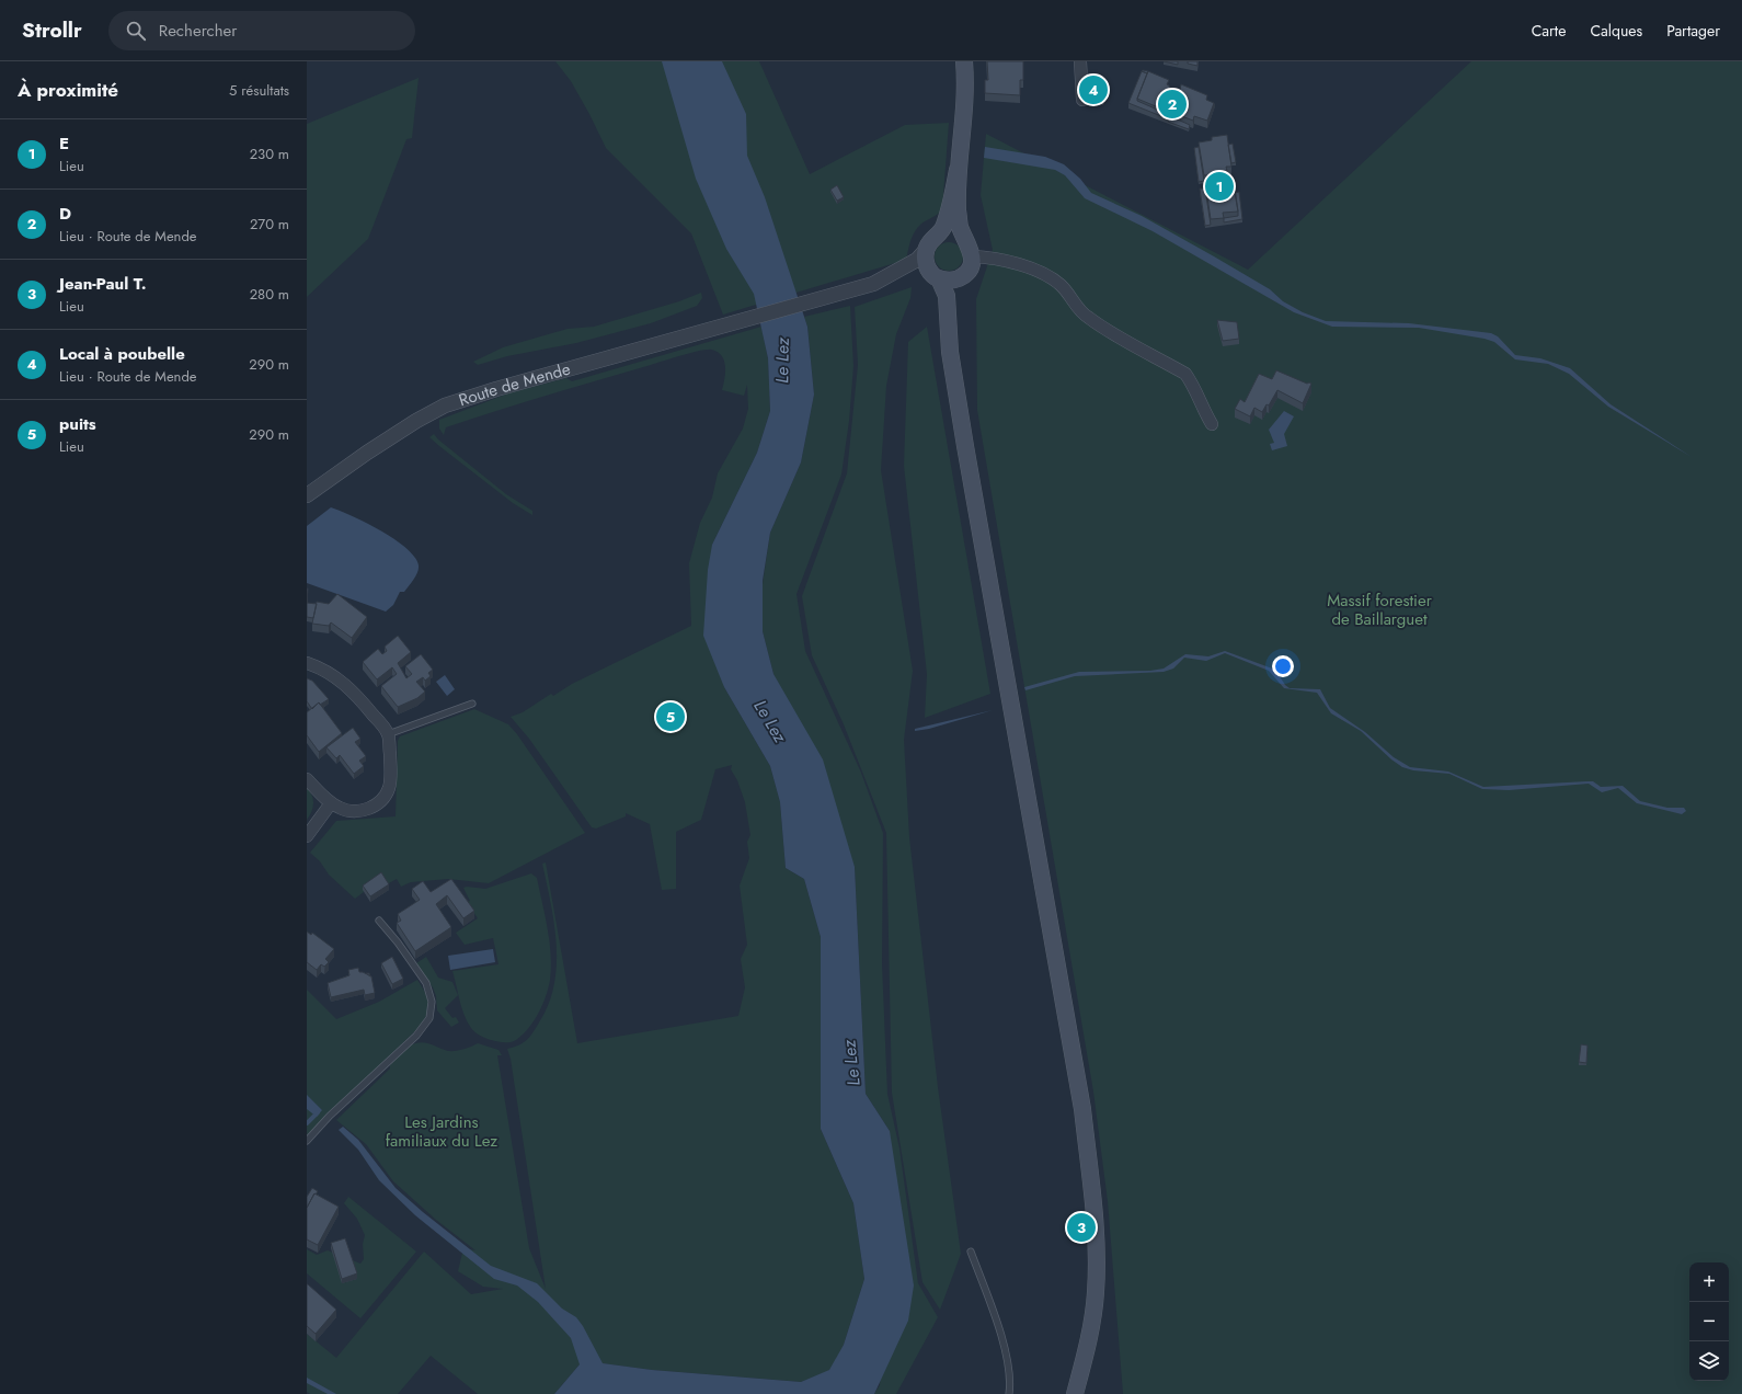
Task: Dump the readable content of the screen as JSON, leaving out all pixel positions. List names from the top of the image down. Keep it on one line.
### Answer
{"streets":{"street":["Route de Mende"]},"water":["Le Lez"],"parks":["Massif forestier de Baillarguet","Les Jardins familiaux du Lez"],"page":{"header":"Strollr","search":"Rechercher","nav":["Carte","Calques","Partager"],"heading":["À proximité","5 résultats"],"pins":["4","2","1","5","3"],"list":[{"mark":"1","name":"E","note":"Lieu","value":"230 m"},{"mark":"2","name":"D","note":"Lieu · Route de Mende","value":"270 m"},{"mark":"3","name":"Jean-Paul T.","note":"Lieu","value":"280 m"},{"mark":"4","name":"Local à poubelle","note":"Lieu · Route de Mende","value":"290 m"},{"mark":"5","name":"puits","note":"Lieu","value":"290 m"}],"map_buttons":["+","−"]}}
